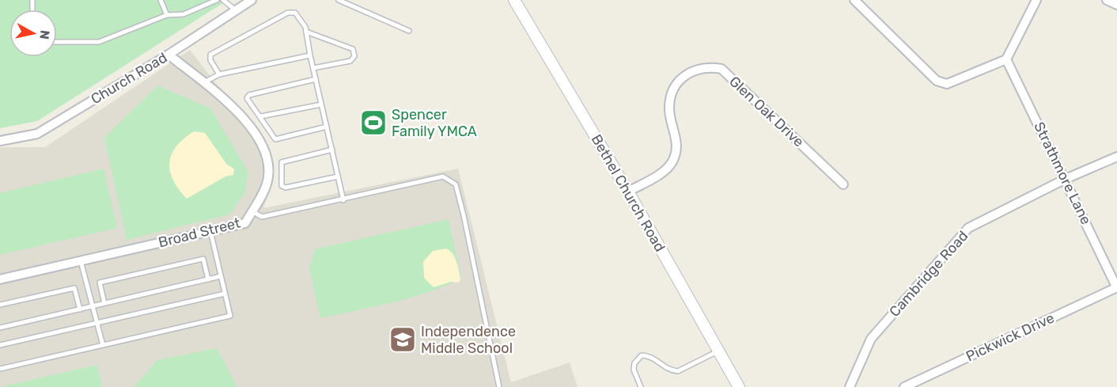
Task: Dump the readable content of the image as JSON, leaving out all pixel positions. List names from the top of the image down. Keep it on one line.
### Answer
{"streets":{"street":["Church Road","Glen Oak Drive","Strathmore Lane","Bethel Church Road","Broad Street","Cambridge Road","Pickwick Drive"]},"crossings":[["Church Road","Broad Street"],["Glen Oak Drive","Bethel Church Road"],["Strathmore Lane","Cambridge Road"],["Strathmore Lane","Pickwick Drive"]],"places":{"sports":["Spencer Family YMCA"],"school or university":["Independence Middle School"]},"north":"right"}
